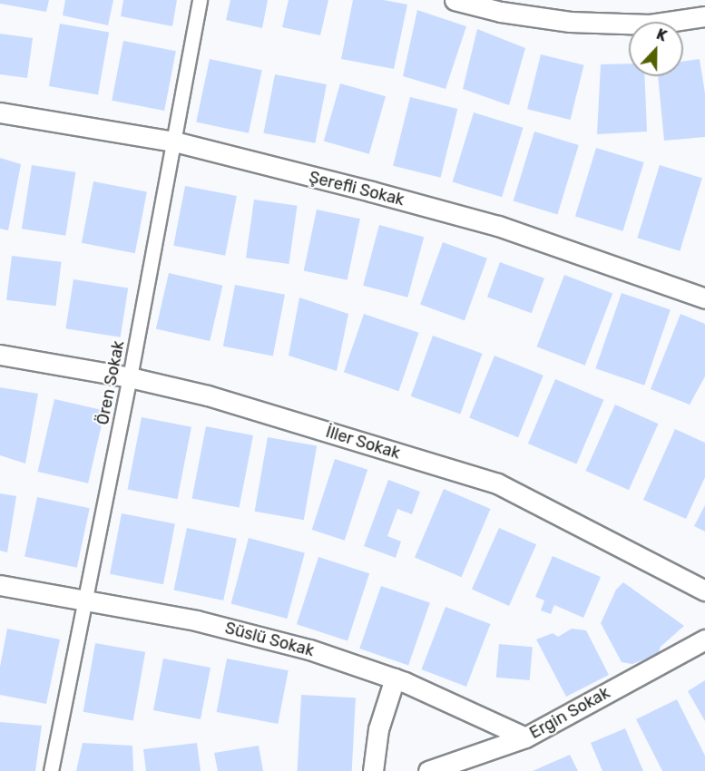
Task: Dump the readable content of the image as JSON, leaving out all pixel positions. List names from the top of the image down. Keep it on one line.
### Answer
{"streets":{"street":["Şerefli Sokak","Ören Sokak","İller Sokak","Süslü Sokak","Ergin Sokak"]},"crossings":[["Şerefli Sokak","Ören Sokak"],["Ören Sokak","İller Sokak"],["Ören Sokak","Süslü Sokak"],["Süslü Sokak","Ergin Sokak"]],"north":"top"}
